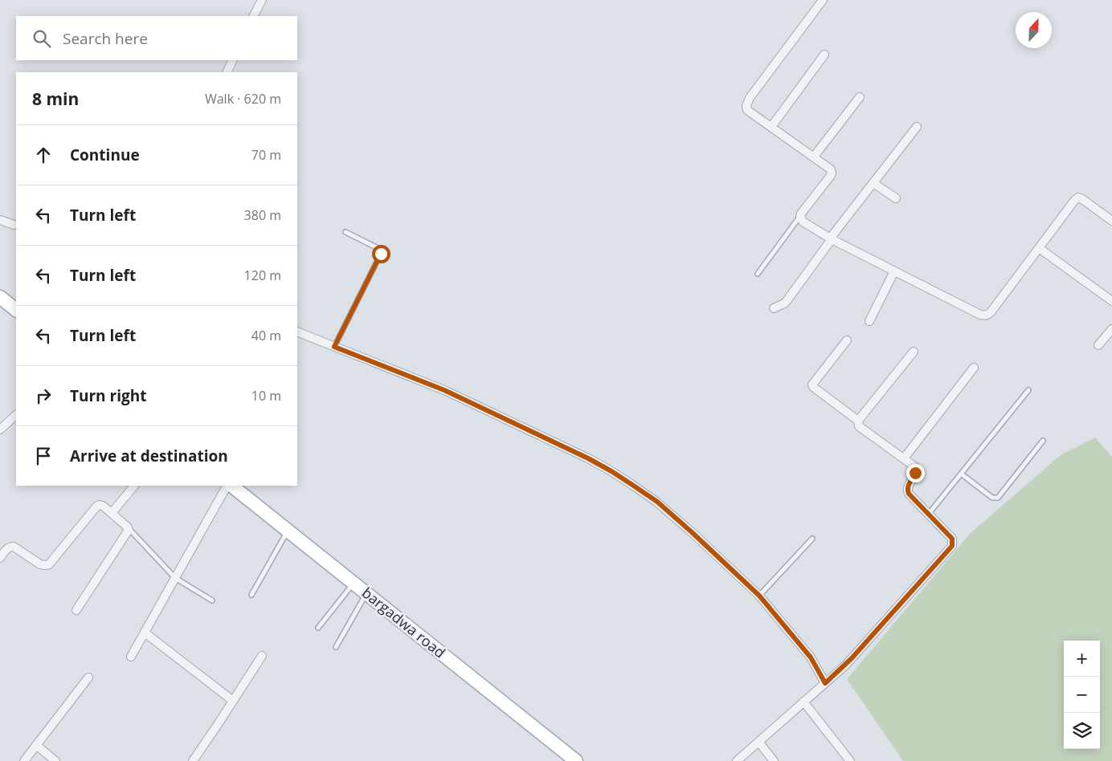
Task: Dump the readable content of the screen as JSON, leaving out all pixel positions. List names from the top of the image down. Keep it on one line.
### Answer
{"streets":{"main road":["bargadwa road"]},"north":"top","page":{"search":"Search here","heading":["8 min","Walk · 620 m"],"list":[["Continue","70 m"],["Turn left","380 m"],["Turn left","120 m"],["Turn left","40 m"],["Turn right","10 m"],"Arrive at destination"],"map_buttons":["+","−"]}}
